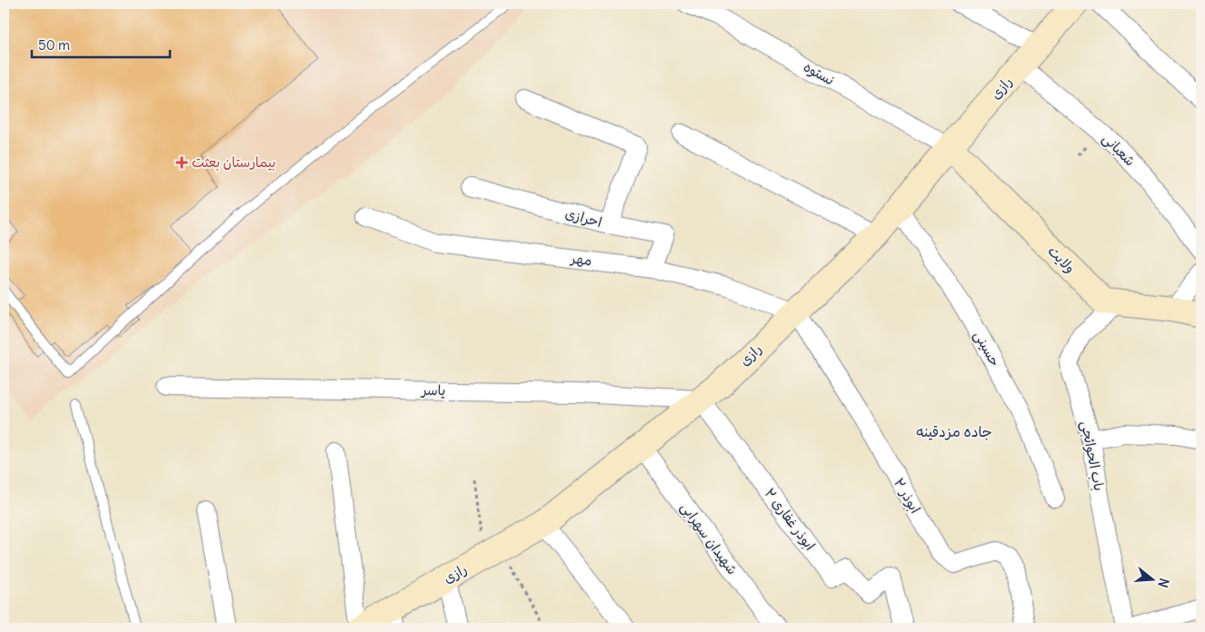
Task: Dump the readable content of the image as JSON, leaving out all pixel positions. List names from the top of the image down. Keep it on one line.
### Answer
{"streets":{"main road":["رازی","ولایت"],"street":["نستوه","شعبانی","احرازی","مهر","حسینی","یاسر","باب الحوائجی","ابوذر ۲","ابوذر غفاری ۲","شهیدان سهرابی"]},"crossings":[["نستوه","رازی"],["نستوه","ولایت"],["رازی","شعبانی"],["رازی","مهر"],["رازی","ولایت"],["رازی","حسینی"],["رازی","یاسر"],["رازی","ابوذر ۲"],["رازی","ابوذر غفاری ۲"],["رازی","شهیدان سهرابی"],["احرازی","مهر"],["مهر","ابوذر ۲"],["ولایت","باب الحوائجی"],["یاسر","ابوذر غفاری ۲"]],"districts":["جاده مزدقینه"],"places":{"health":["بیمارستان بعثت"]},"scale_bar":"50 m","north":"right"}
